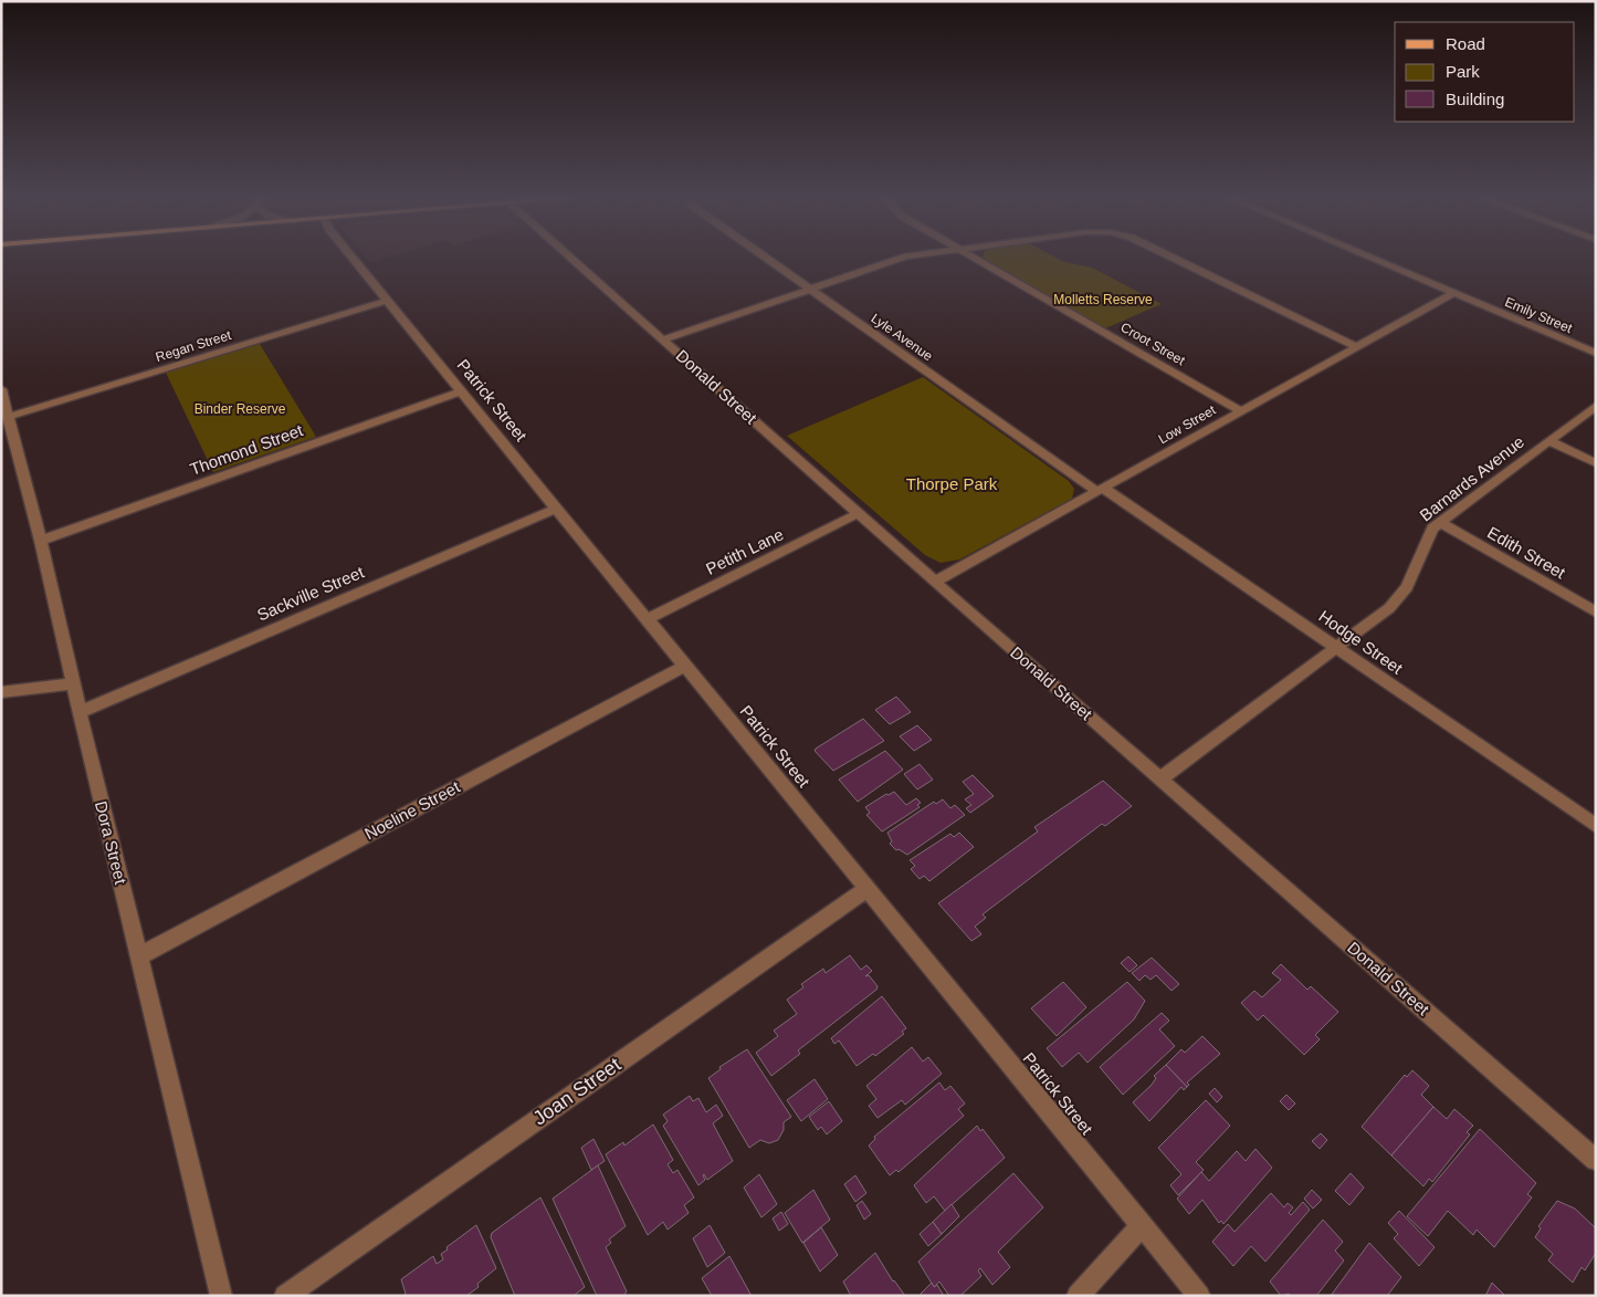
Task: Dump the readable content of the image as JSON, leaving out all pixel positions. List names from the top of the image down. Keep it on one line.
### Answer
{"streets":{"street":["Emily Street","Lyle Avenue","Croot Street","Regan Street","Donald Street","Patrick Street","Low Street","Thomond Street","Barnards Avenue","Petith Lane","Edith Street","Sackville Street","Hodge Street","Noeline Street","Dora Street","Joan Street"]},"crossings":[["Emily Street","Low Street"],["Lyle Avenue","Low Street"],["Lyle Avenue","Hodge Street"],["Croot Street","Low Street"],["Regan Street","Patrick Street"],["Regan Street","Dora Street"],["Donald Street","Low Street"],["Donald Street","Barnards Avenue"],["Donald Street","Petith Lane"],["Patrick Street","Thomond Street"],["Patrick Street","Petith Lane"],["Patrick Street","Sackville Street"],["Patrick Street","Noeline Street"],["Patrick Street","Joan Street"],["Low Street","Hodge Street"],["Thomond Street","Dora Street"],["Barnards Avenue","Edith Street"],["Barnards Avenue","Hodge Street"],["Sackville Street","Dora Street"],["Noeline Street","Dora Street"]],"parks":["Molletts Reserve","Binder Reserve","Thorpe Park"],"legend":["Road","Park","Building"]}
